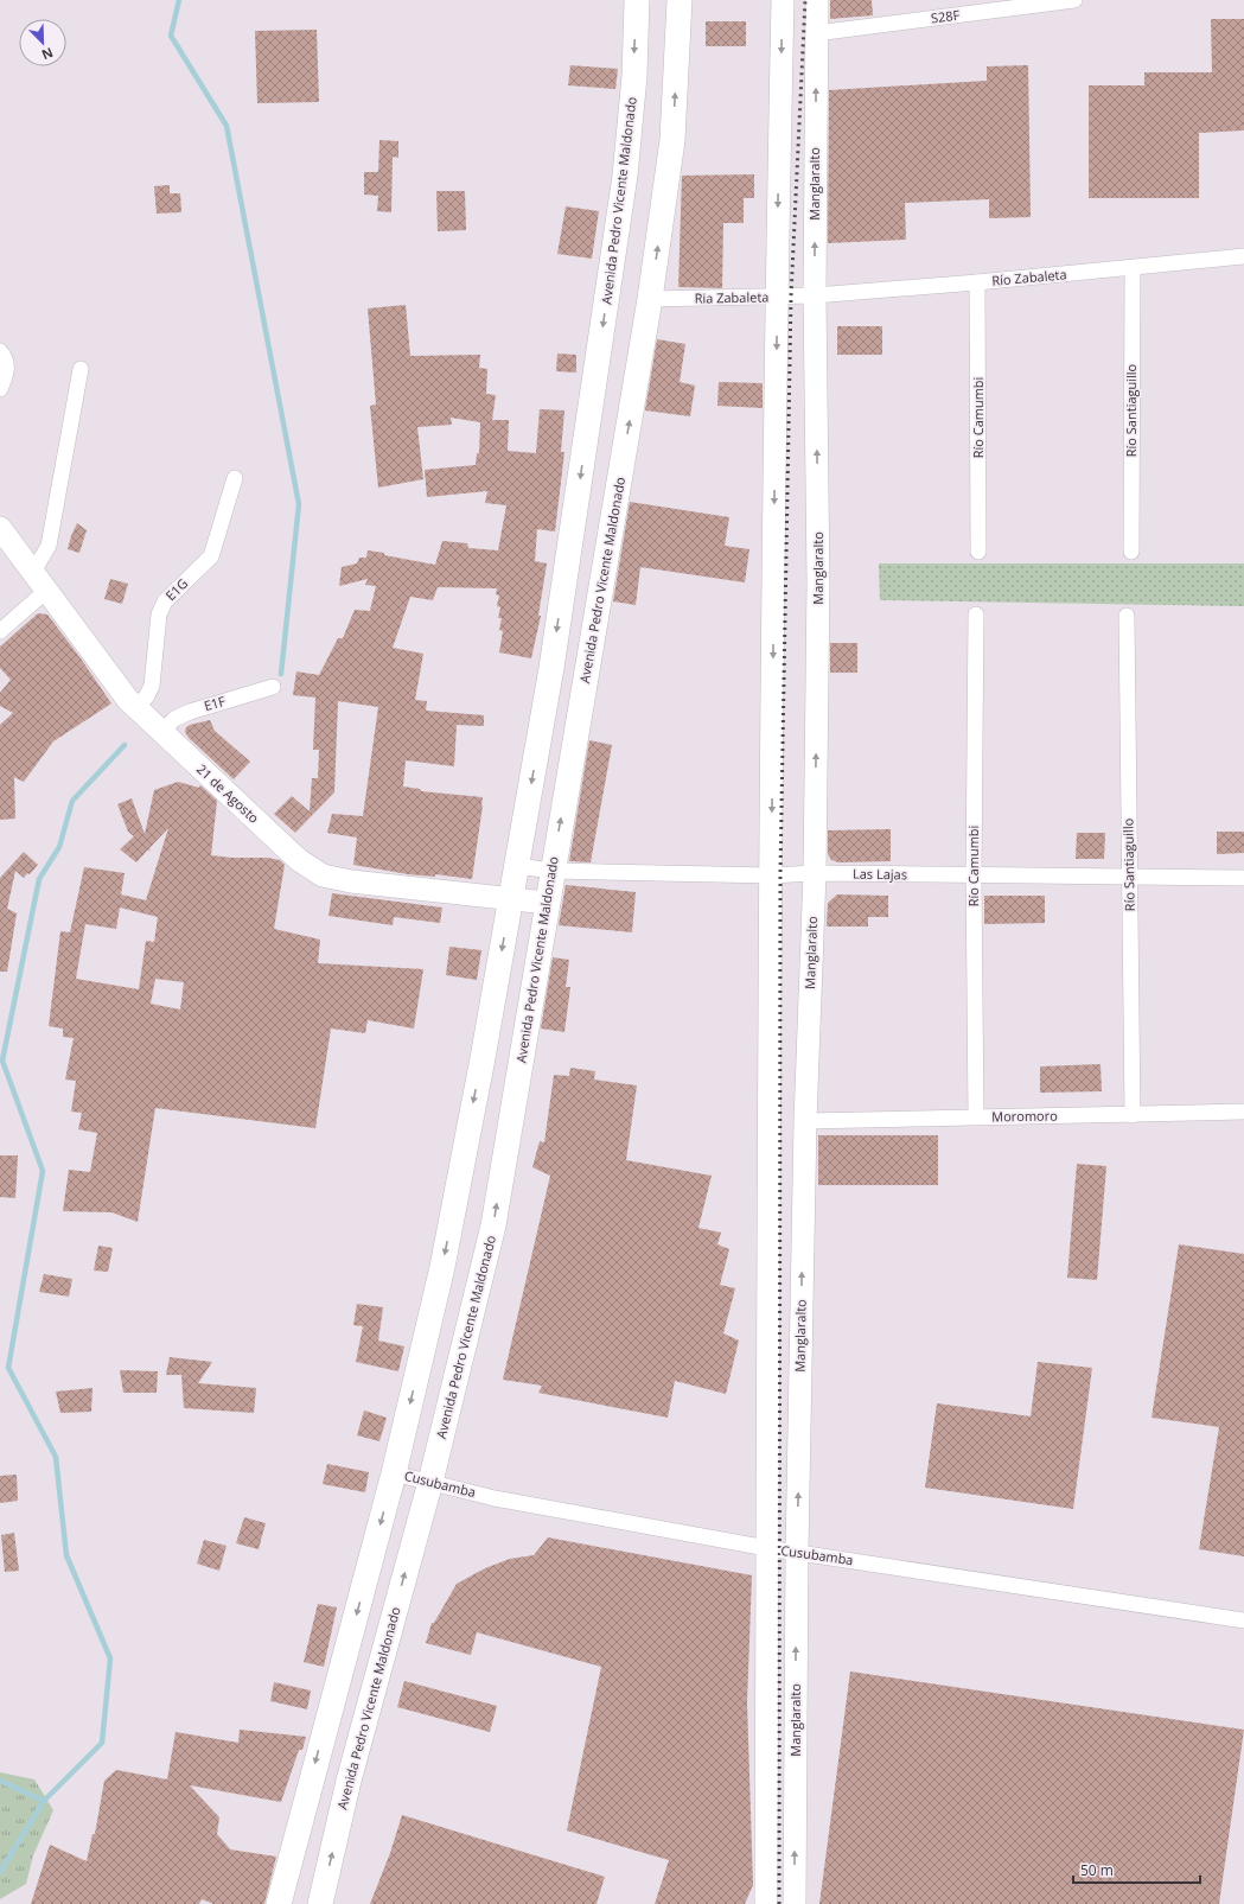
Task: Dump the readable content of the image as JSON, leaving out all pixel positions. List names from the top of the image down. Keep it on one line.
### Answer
{"streets":{"main road":["Manglaralto","Avenida Pedro Vicente Maldonado","21 de Agosto"],"street":["S28F","Río Zabaleta","Ria Zabaleta","Río Santiaguillo","Río Camumbi","E1G","E1F","Las Lajas","Moromoro","Cusubamba"]},"crossings":[["S28F","Manglaralto"],["Manglaralto","Río Zabaleta"],["Manglaralto","Ria Zabaleta"],["Manglaralto","Las Lajas"],["Manglaralto","Moromoro"],["Manglaralto","Cusubamba"],["Avenida Pedro Vicente Maldonado","Ria Zabaleta"],["Avenida Pedro Vicente Maldonado","21 de Agosto"],["Avenida Pedro Vicente Maldonado","Las Lajas"],["Avenida Pedro Vicente Maldonado","Cusubamba"],["Río Zabaleta","Ria Zabaleta"],["Río Zabaleta","Río Santiaguillo"],["Río Zabaleta","Río Camumbi"],["Río Santiaguillo","Las Lajas"],["Río Santiaguillo","Moromoro"],["Río Camumbi","Las Lajas"],["Río Camumbi","Moromoro"],["E1G","21 de Agosto"],["E1F","21 de Agosto"]],"scale_bar":"50 m","north":"bottom right"}
